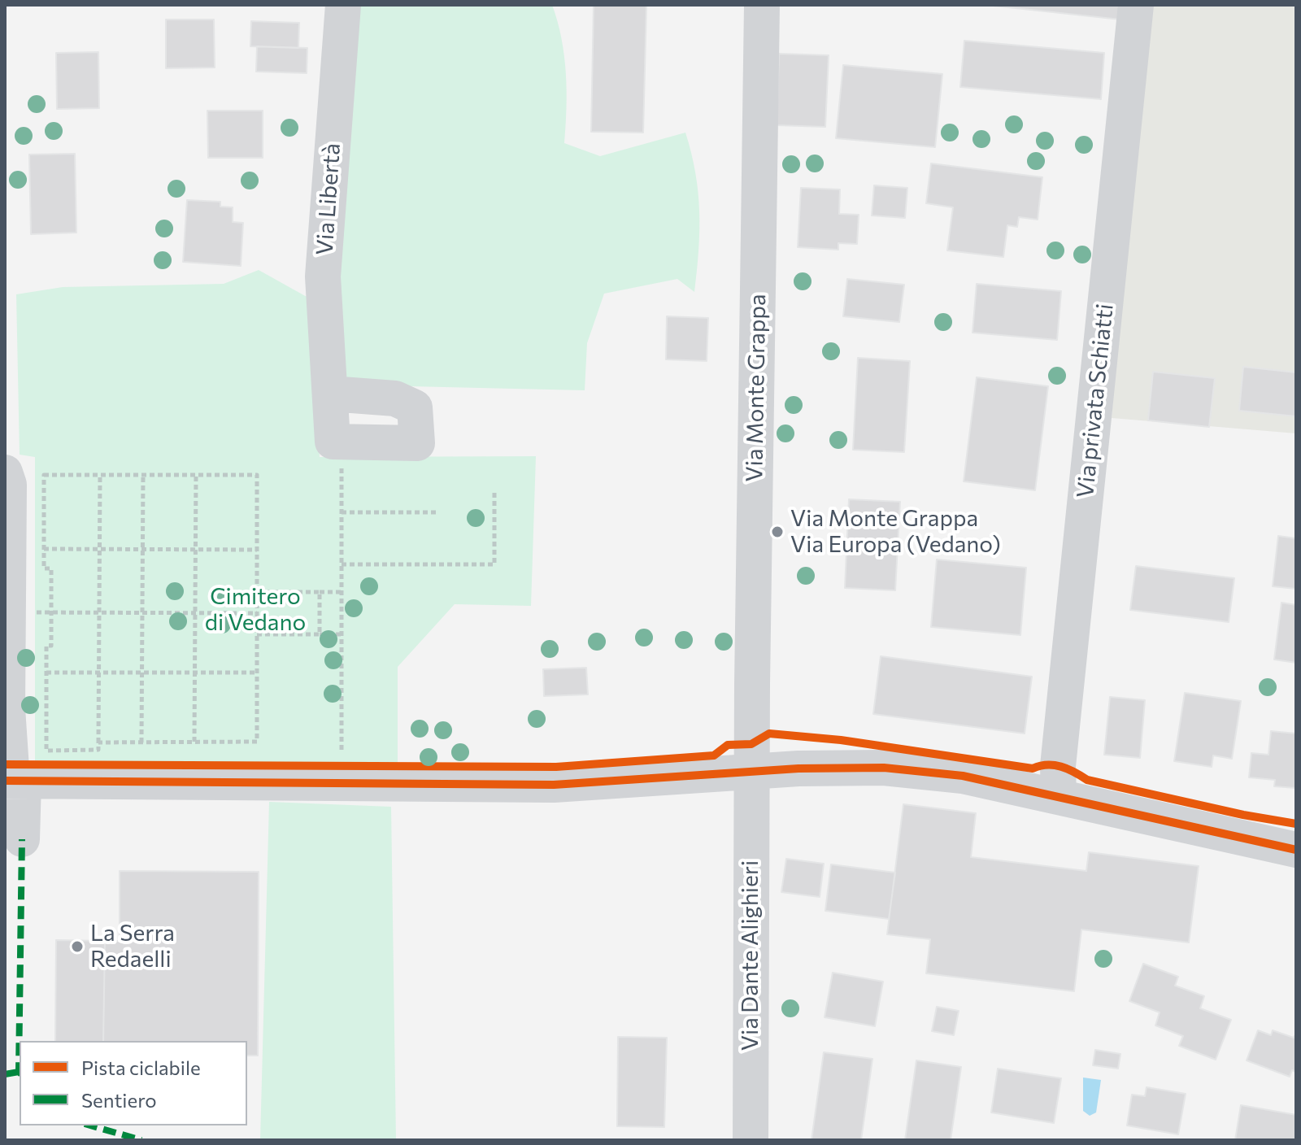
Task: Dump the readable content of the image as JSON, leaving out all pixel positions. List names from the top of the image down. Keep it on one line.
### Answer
{"streets":{"street":["Via Libertà","Via Monte Grappa","Via privata Schiatti","Via Dante Alighieri"]},"crossings":[["Via Monte Grappa","Via Dante Alighieri"]],"parks":["Cimitero di Vedano"],"places":["Via Monte Grappa Via Europa (Vedano)","La Serra Redaelli"],"legend":["Pista ciclabile","Sentiero"]}
